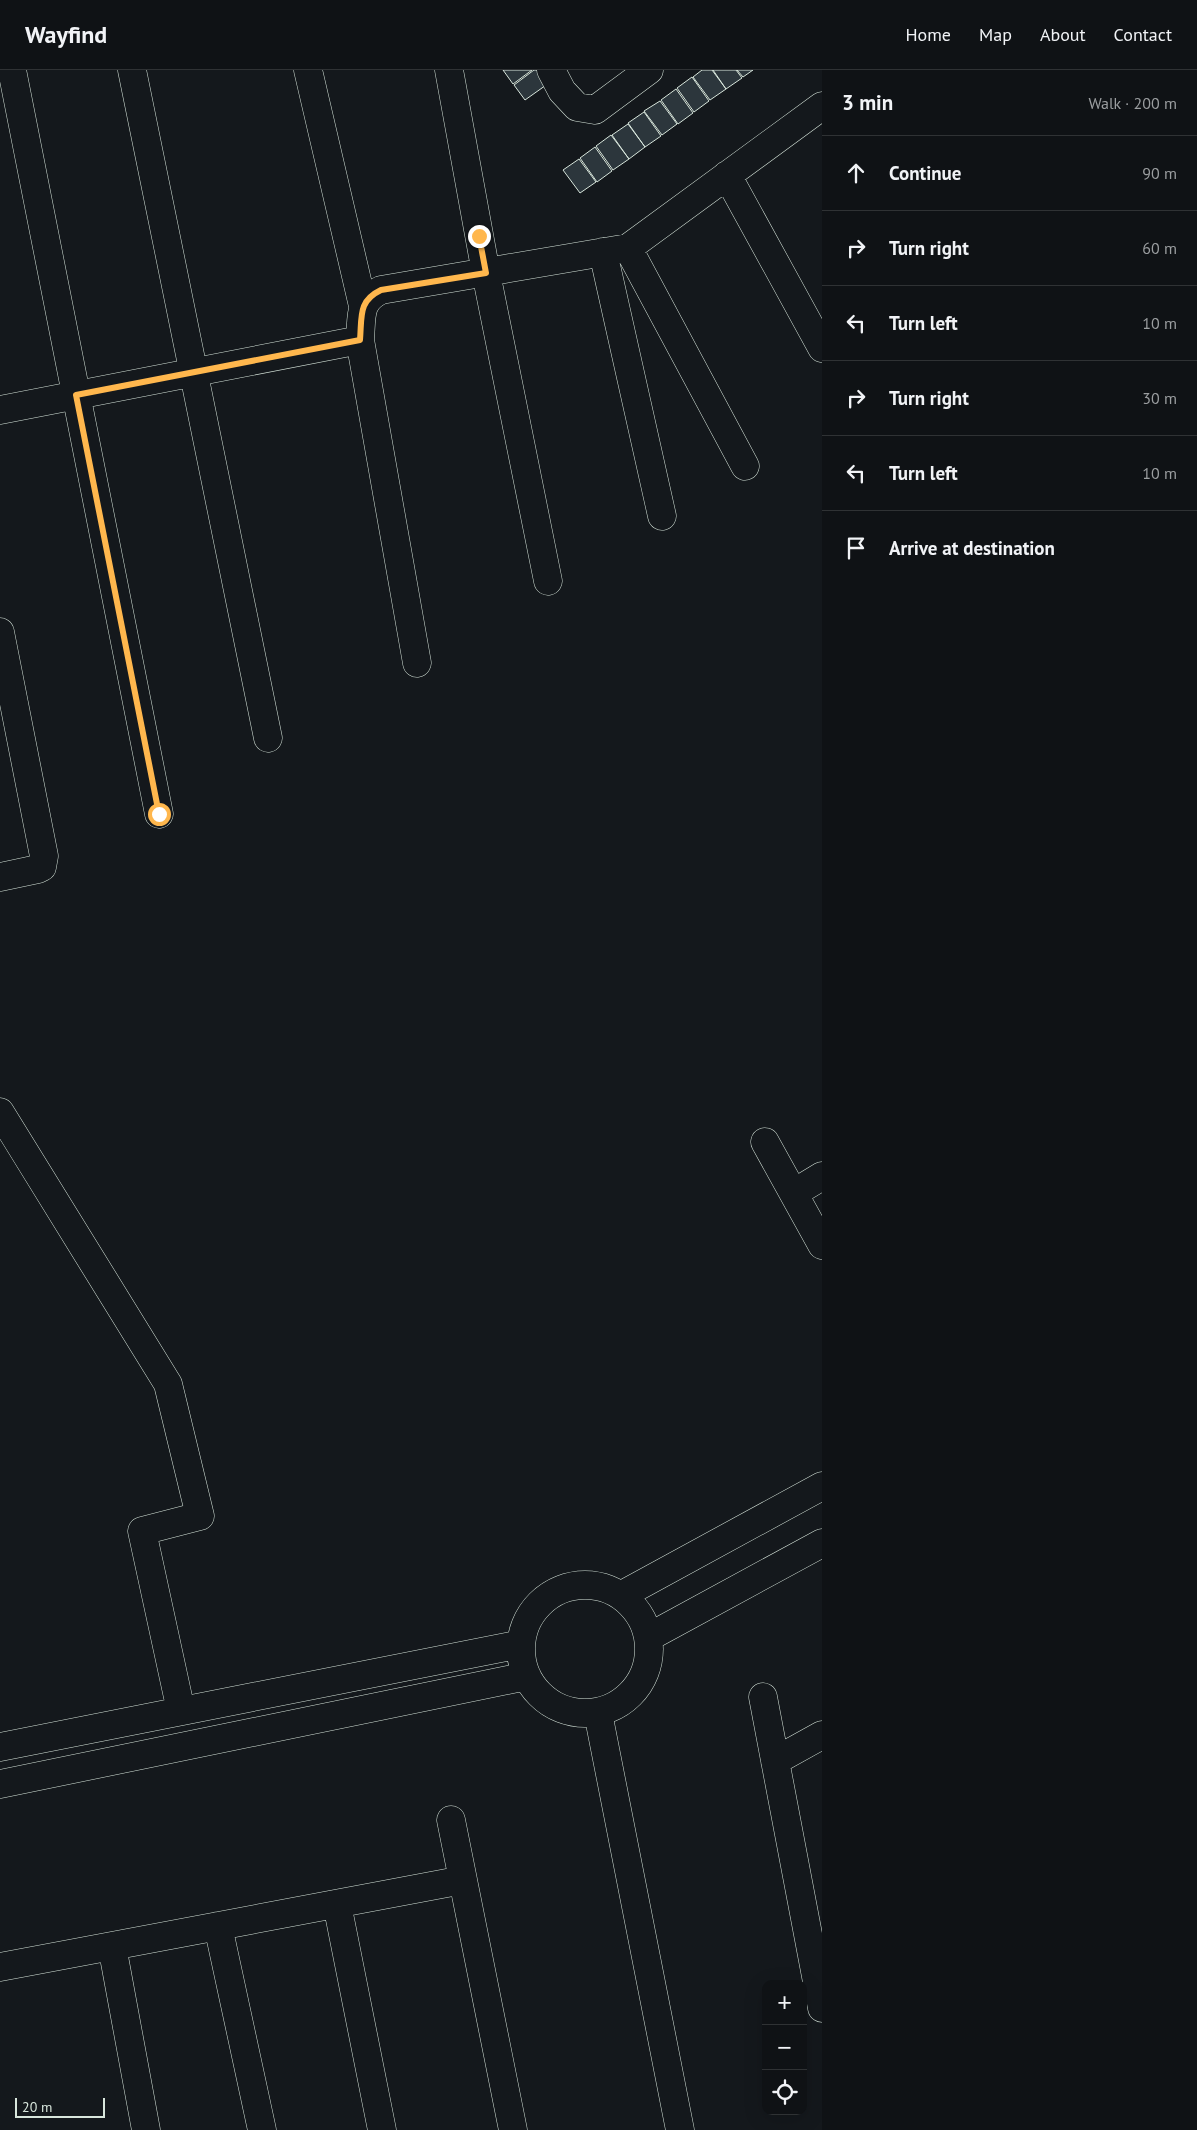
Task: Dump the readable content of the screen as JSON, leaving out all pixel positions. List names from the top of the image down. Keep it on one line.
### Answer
{"scale_bar":"20 m","page":{"header":"Wayfind","nav":["Home","Map","About","Contact"],"heading":["3 min","Walk · 200 m"],"list":[["Continue","90 m"],["Turn right","60 m"],["Turn left","10 m"],["Turn right","30 m"],["Turn left","10 m"],"Arrive at destination"],"map_buttons":["+","−"],"scale":"20 m"}}
